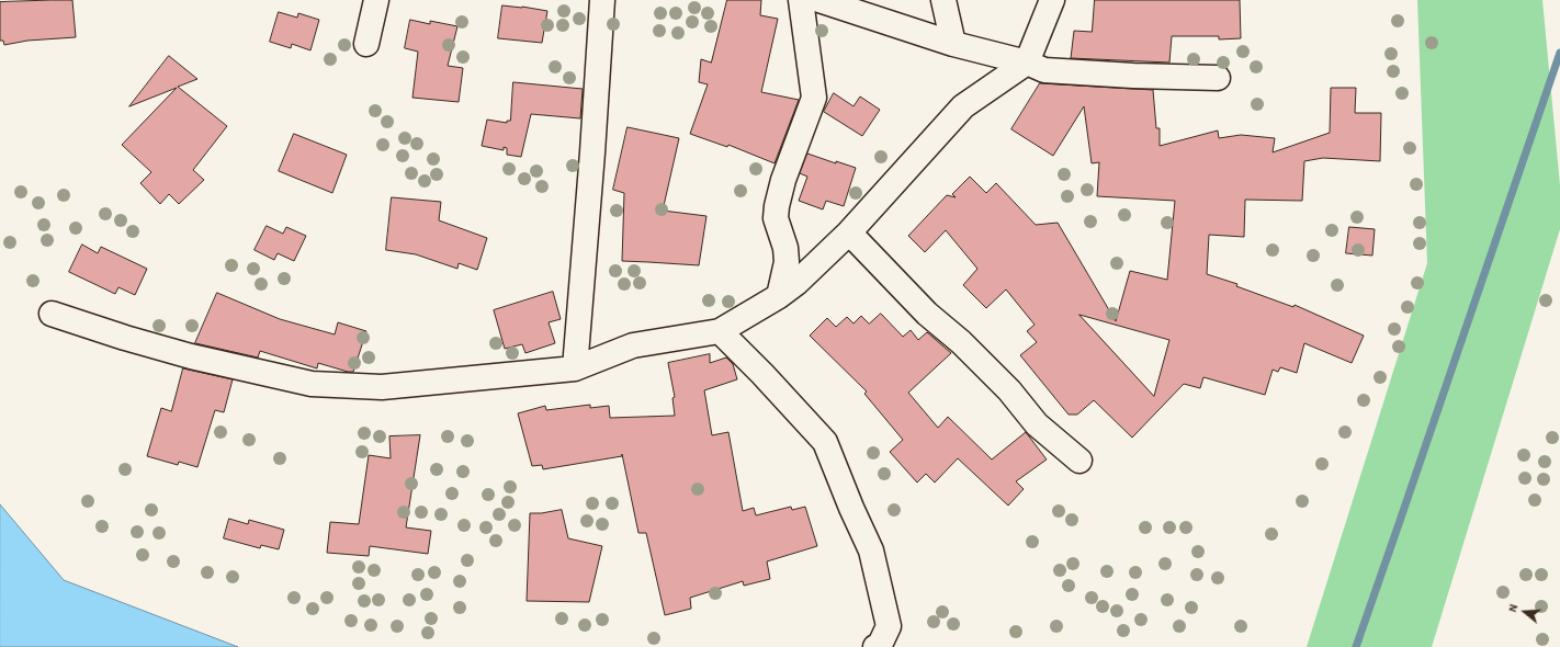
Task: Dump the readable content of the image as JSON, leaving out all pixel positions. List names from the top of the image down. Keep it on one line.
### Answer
{"north":"left"}
